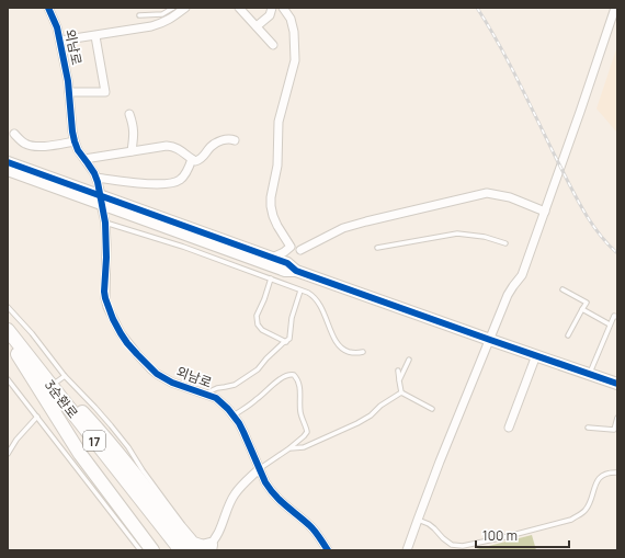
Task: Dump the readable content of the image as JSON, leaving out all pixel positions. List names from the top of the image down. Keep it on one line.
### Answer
{"streets":{"highway":["3순환로","17"],"street":["외남로"]},"scale_bar":"100 m"}
